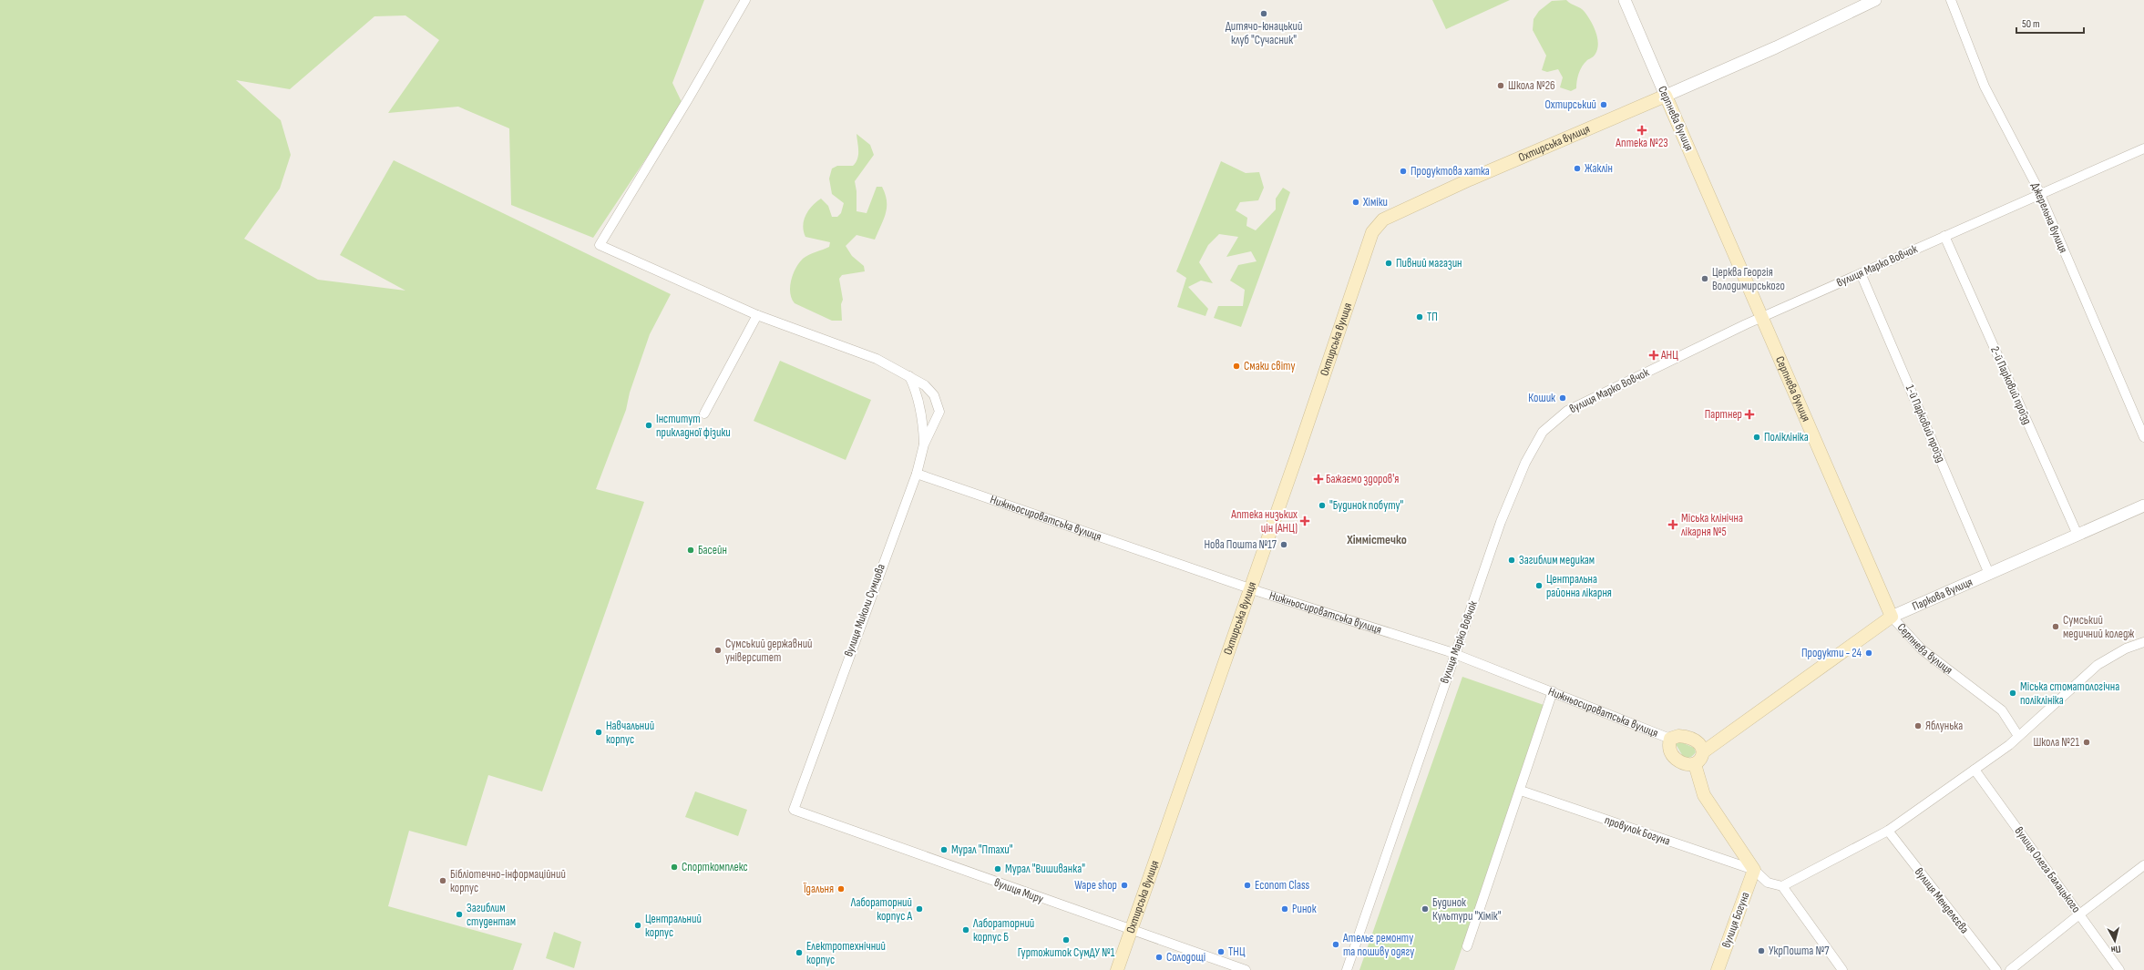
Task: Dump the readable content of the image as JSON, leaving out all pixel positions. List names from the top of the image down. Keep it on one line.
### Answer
{"streets":{"main road":["Серпнева вулиця","Охтирська вулиця","Нижньосироватська вулиця","Паркова вулиця","вулиця Богуна"],"street":["Джерельна вулиця","вулиця Марко Вовчок","2-й Парковий проїзд","1-й Парковий проїзд","вулиця Миколи Сумцова","провулок Богуна","вулиця Олега Балацького","вулиця Миру","вулиця Менделєєва"]},"crossings":[["Серпнева вулиця","Охтирська вулиця"],["Серпнева вулиця","вулиця Марко Вовчок"],["Серпнева вулиця","Паркова вулиця"],["Охтирська вулиця","Нижньосироватська вулиця"],["Охтирська вулиця","вулиця Миру"],["Джерельна вулиця","вулиця Марко Вовчок"],["вулиця Марко Вовчок","2-й Парковий проїзд"],["вулиця Марко Вовчок","1-й Парковий проїзд"],["вулиця Марко Вовчок","Нижньосироватська вулиця"],["2-й Парковий проїзд","Паркова вулиця"],["1-й Парковий проїзд","Паркова вулиця"],["Нижньосироватська вулиця","Паркова вулиця"],["Нижньосироватська вулиця","вулиця Миколи Сумцова"],["вулиця Миколи Сумцова","вулиця Миру"],["провулок Богуна","вулиця Богуна"]],"districts":["Хіммістечко"],"places":{"other":["Дитячо-юнацький клуб \"Сучасник\"","Школа №26","Охтирський","Жаклін","Продуктова хатка","Хіміки","Пивний магазин","Церква Георгія Володимирського","ТП","Смаки світу","Кошик","Інститут прикладної фізики","Поліклініка","\"Будинок побуту\"","Нова Пошта №17","Басейн","Загиблим медикам","Центральна районна лікарня","Сумський медичний коледж","Сумський державний університет","Продукти - 24","Міська стоматологічна поліклініка","Яблунька","Навчальний корпус","Школа №21","Мурал \"Птахи\"","Спорткомплекс","Мурал \"Вишиванка\"","Бібліотечно-інформаційний корпус","Wape shop","Econom Class","Їдальня","Лабораторний корпус А","Ринок","Будинок Культури \"Хімік\"","Загиблим студентам","Центральний корпус","Лабораторний корпус Б","Гуртожиток СумДУ №1","Ательє ремонту та пошиву одягу","УкрПошта №7","ТНЦ","Електротехнічний корпус","Солодощі"],"health":["Аптека №23","АНЦ","Партнер","Бажаємо здоров'я","Аптека низьких цін (АНЦ)","Міська клінічна лікарня №5"]},"scale_bar":"50 m","north":"bottom"}
